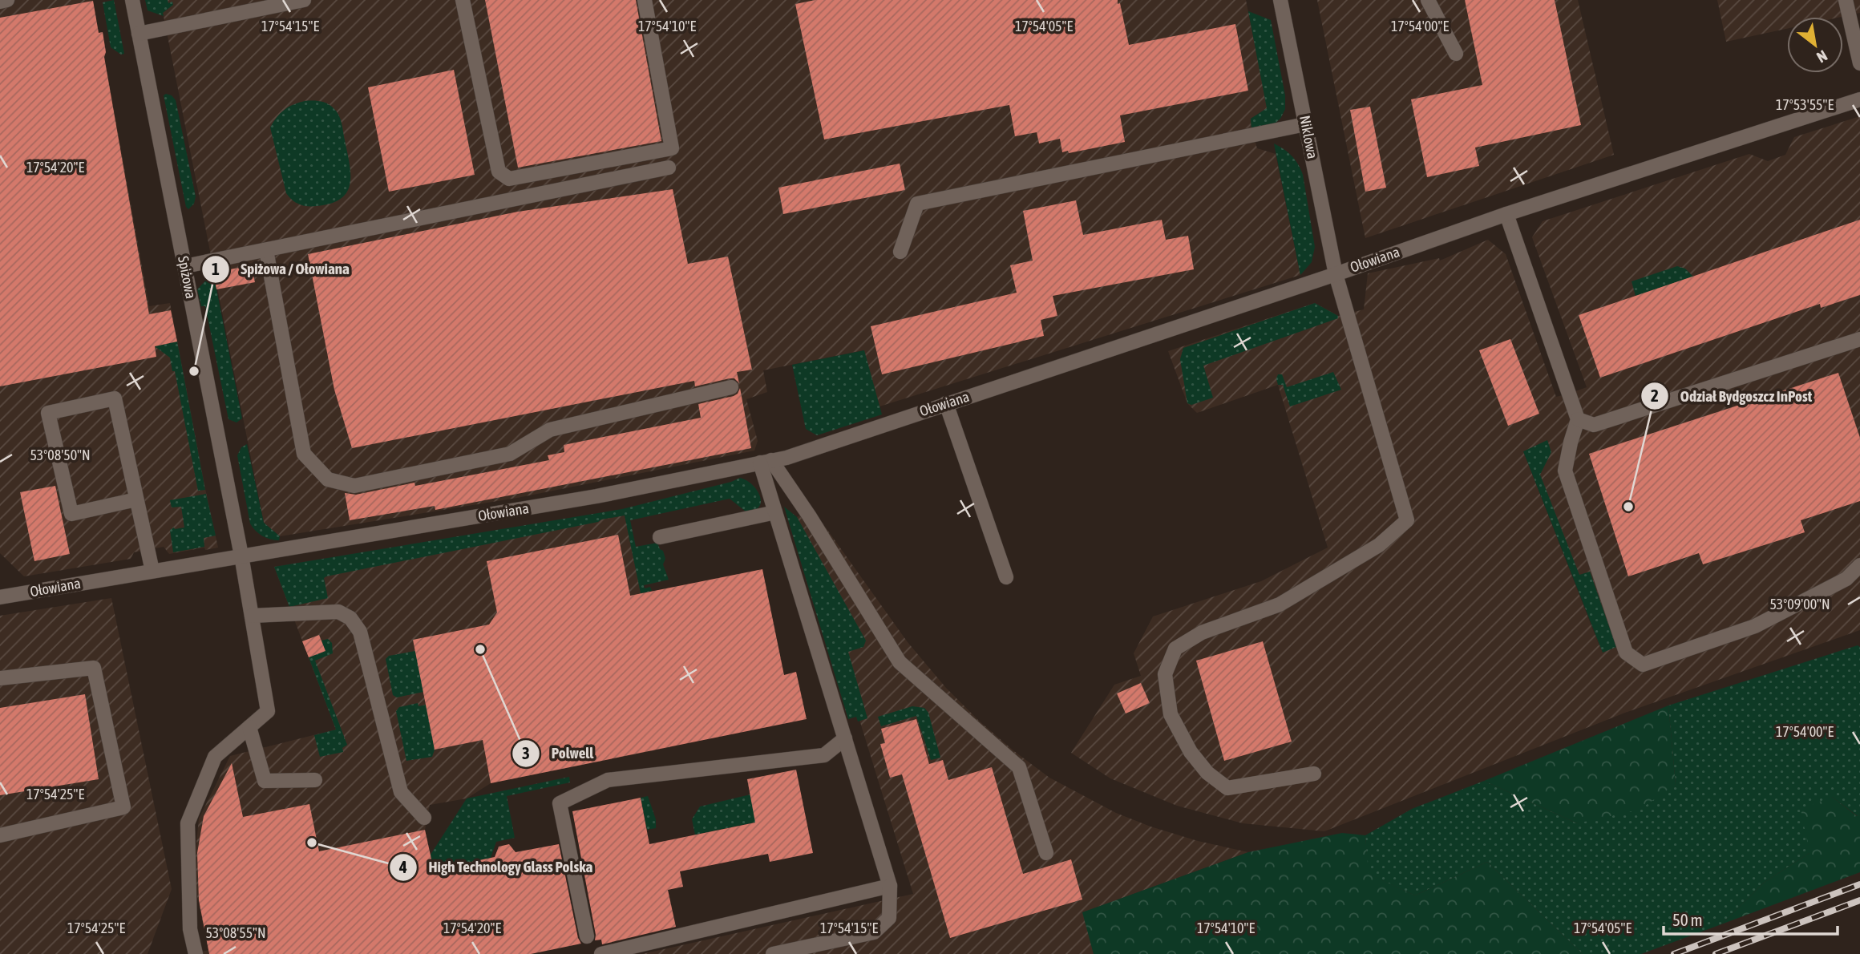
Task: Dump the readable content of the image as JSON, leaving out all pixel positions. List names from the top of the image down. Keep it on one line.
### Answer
{"streets":{"street":["Niklowa","Ołowiana","Spiżowa"]},"crossings":[["Niklowa","Ołowiana"],["Ołowiana","Spiżowa"]],"places":["Spiżowa / Ołowiana","Odział Bydgoszcz InPost","Polwell","High Technology Glass Polska"],"scale_bar":"50 m","north":"bottom right","coordinates":["17°54'15\"E","17°54'10\"E","17°54'05\"E","17°54'00\"E","17°53'55\"E","17°54'20\"E","53°08'50\"N","53°09'00\"N","17°54'25\"E","53°08'55\"N"]}
